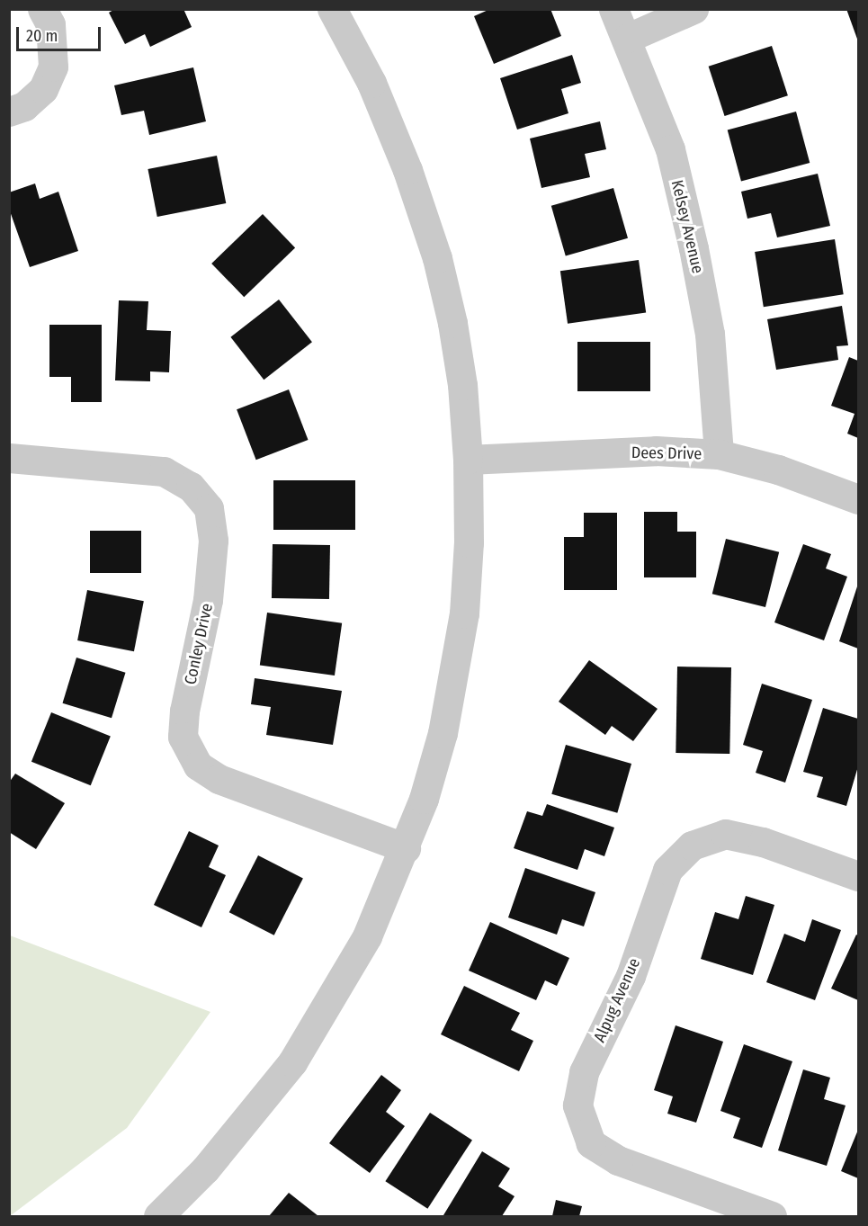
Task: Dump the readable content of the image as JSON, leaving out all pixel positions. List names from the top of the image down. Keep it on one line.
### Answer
{"streets":{"street":["Kelsey Avenue","Dees Drive","Conley Drive","Alpug Avenue"]},"crossings":[["Kelsey Avenue","Dees Drive"]],"scale_bar":"20 m"}
